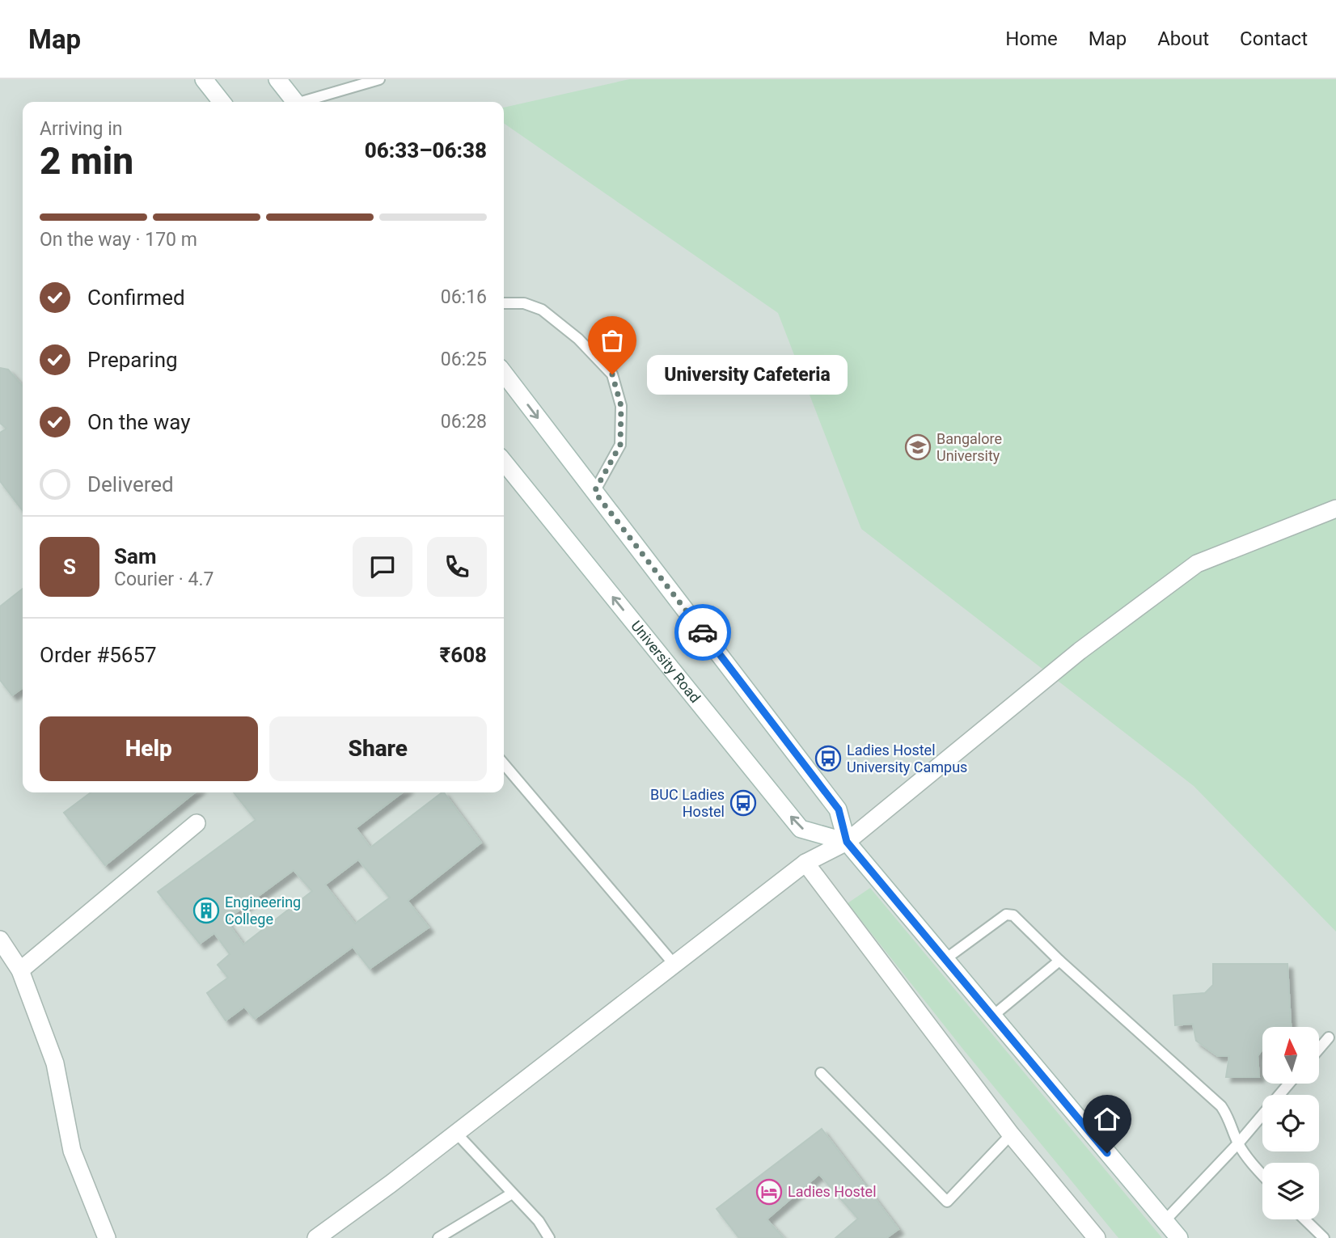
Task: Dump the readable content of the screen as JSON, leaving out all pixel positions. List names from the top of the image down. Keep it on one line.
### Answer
{"streets":{"street":["University Road"]},"places":{"other":["University Cafeteria"],"school or university":["Bangalore University"],"bus stop":["Ladies Hostel University Campus","BUC Ladies Hostel"],"building":["Engineering College"],"hotel":["Ladies Hostel"]},"north":"top","page":{"header":"Map","nav":["Home","Map","About","Contact"],"heading":["2 min","Arriving in","06:33–06:38"],"panel":["Sam","Courier · 4.7","Order #5657","₹608"],"bar":"On the way · 170 m","list":[["Confirmed","06:16"],["Preparing","06:25"],["On the way","06:28"],"Delivered"],"bubble":"University Cafeteria","round":"S","buttons":["Help","Share"]}}
